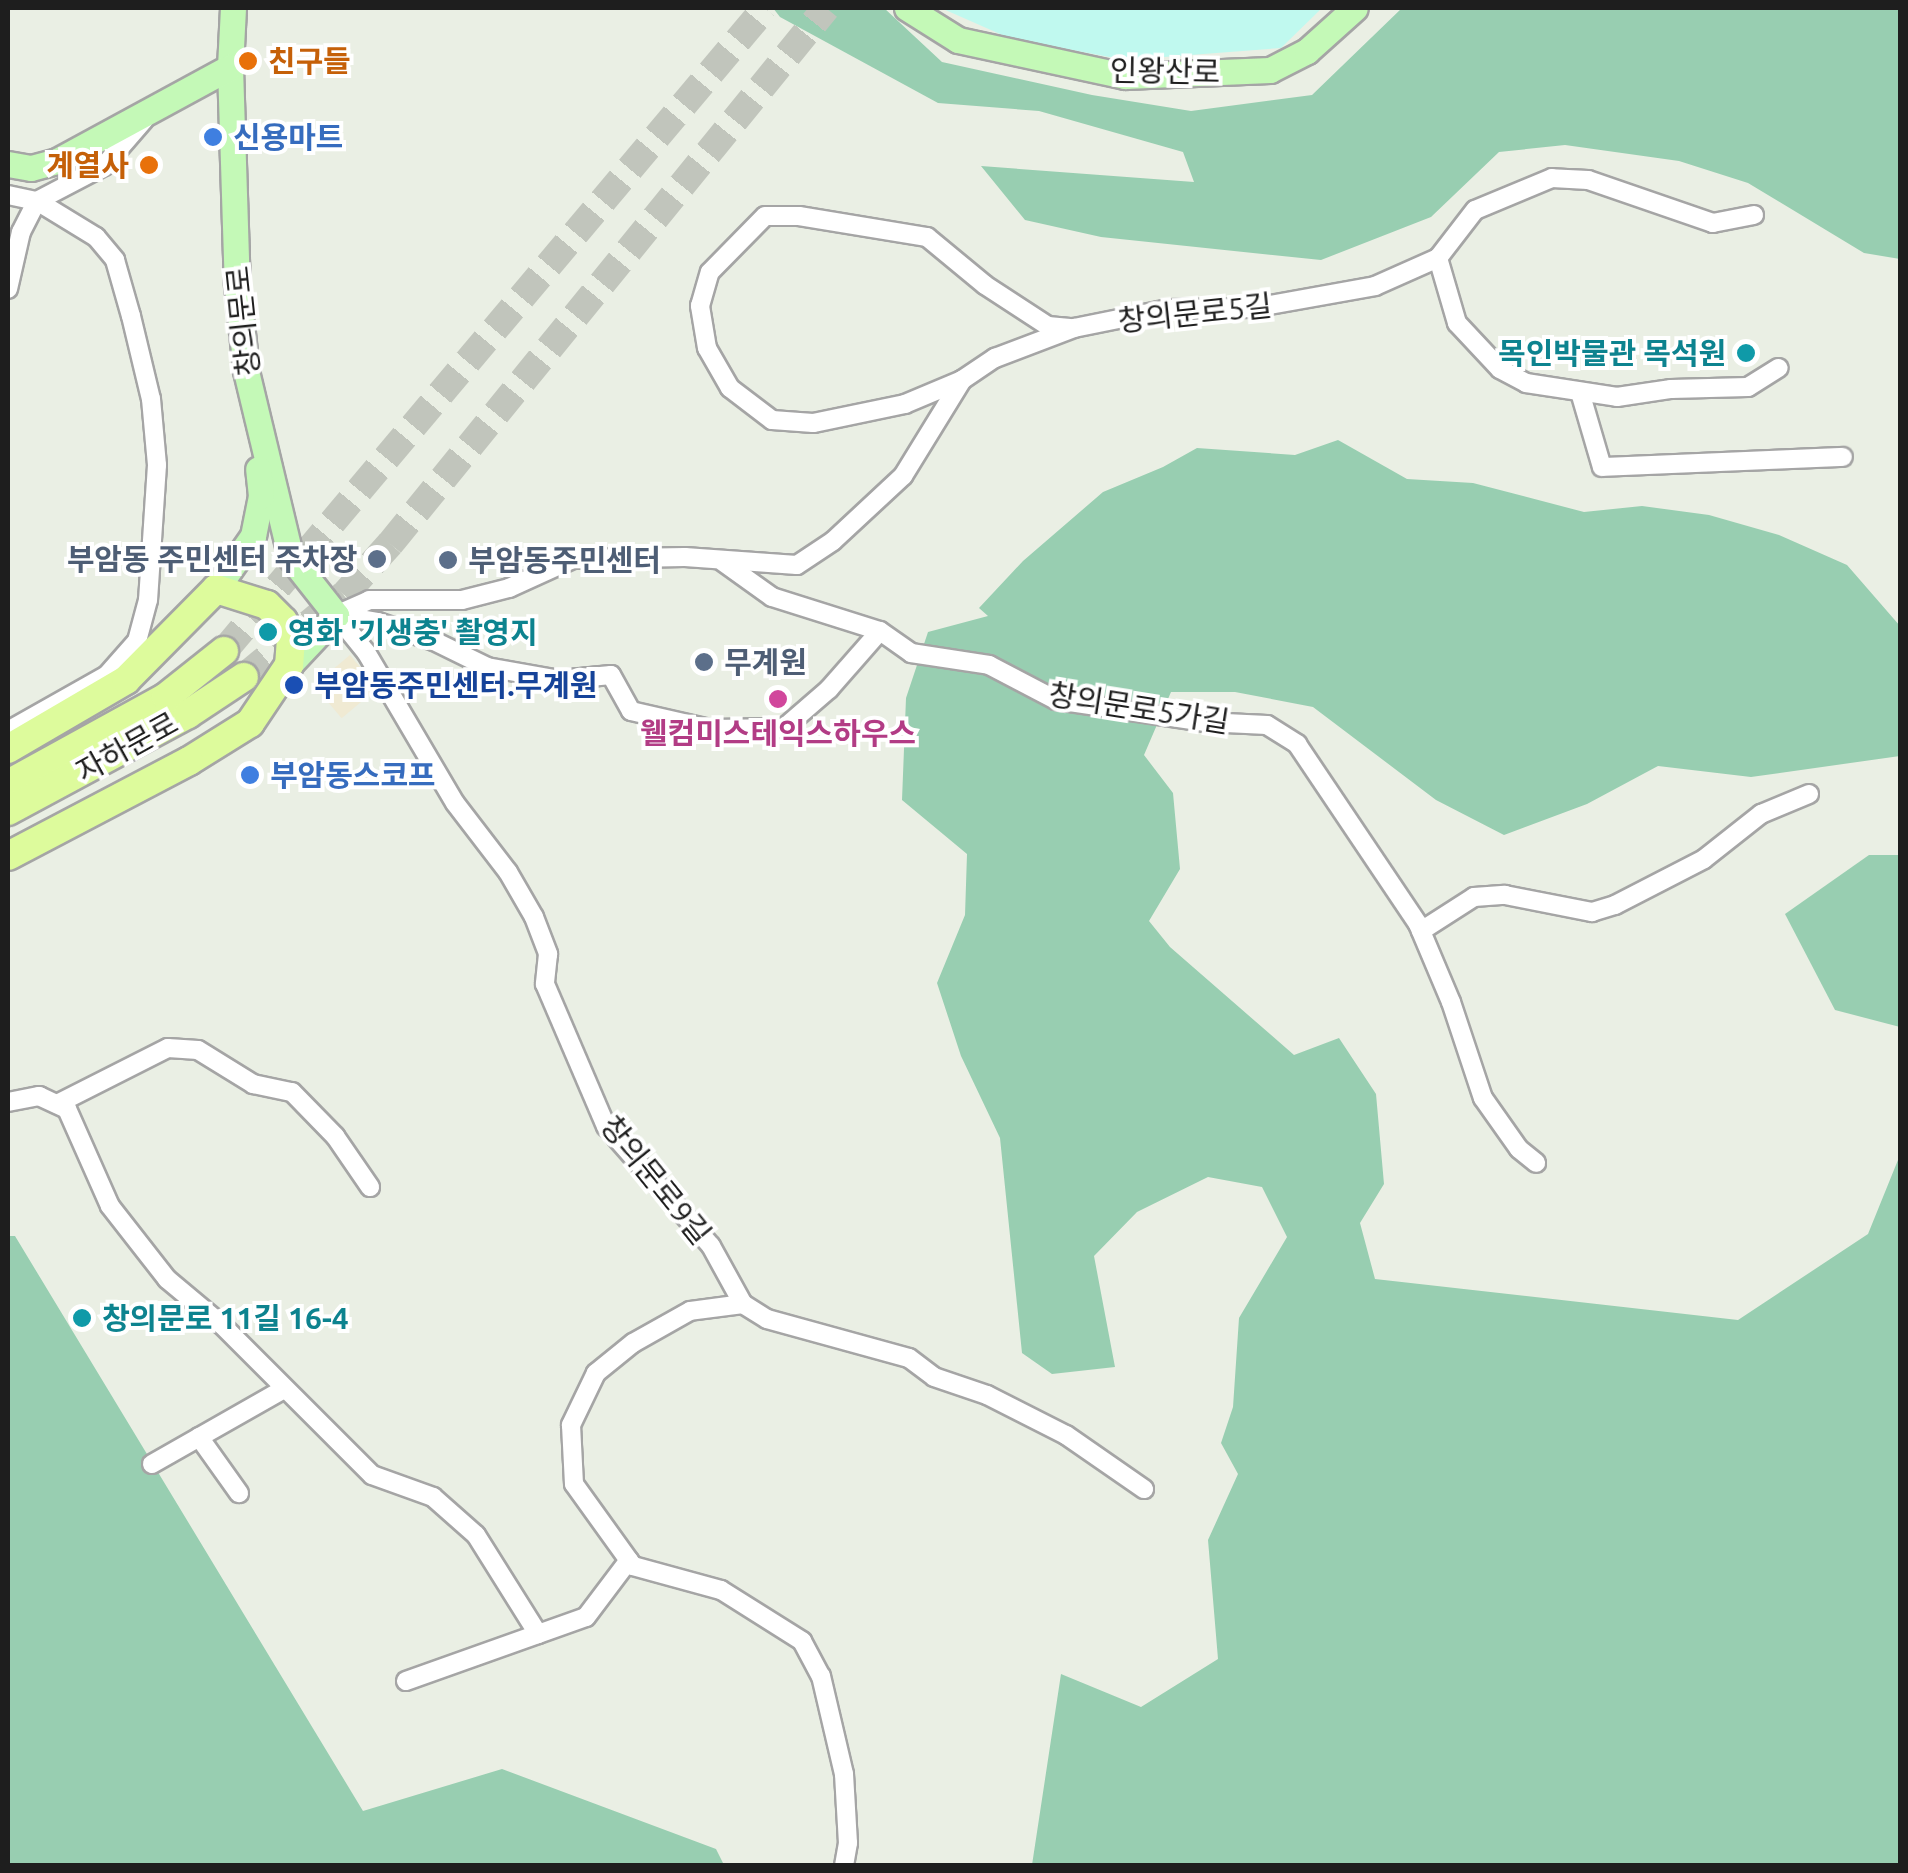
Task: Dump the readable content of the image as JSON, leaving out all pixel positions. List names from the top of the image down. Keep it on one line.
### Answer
{"streets":{"main road":["자하문로"],"street":["인왕산로","창의문로5길","창의문로","창의문로5가길","창의문로9길"]},"crossings":[["창의문로5길","창의문로"],["창의문로5길","창의문로5가길"],["창의문로5길","창의문로9길"],["창의문로","창의문로9길"]],"places":["친구들","신용마트","계열사","목인박물관 목석원","부암동 주민센터 주차장","부암동주민센터","영화 '기생충' 촬영지","무계원","부암동주민센터.무계원","웰컴미스테익스하우스","부암동스코프","창의문로 11길 16-4"]}
